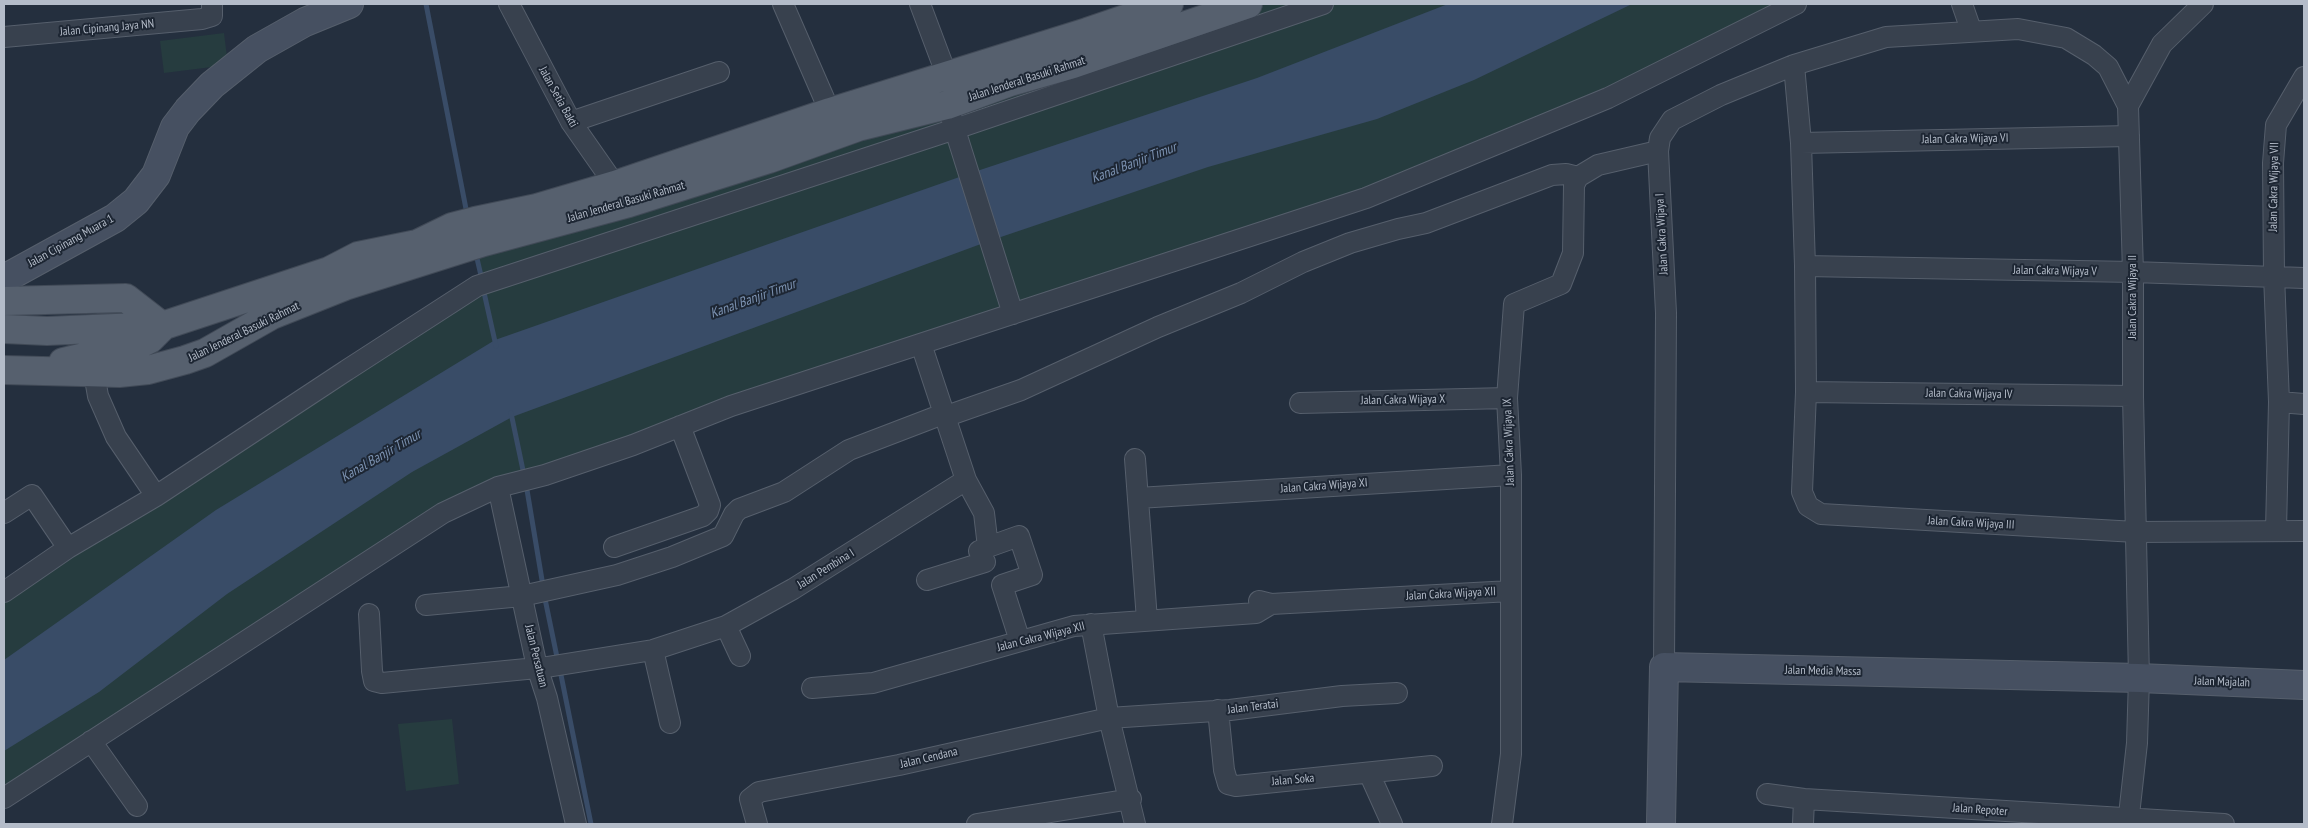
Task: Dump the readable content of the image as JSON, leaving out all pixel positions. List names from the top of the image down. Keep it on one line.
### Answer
{"streets":{"main road":["Jalan Jenderal Basuki Rahmat"],"street":["Jalan Cipinang Jaya NN","Jalan Setia Bakti","Jalan Cakra Wijaya VI","Jalan Cakra Wijaya VII","Jalan Cakra Wijaya I","Jalan Cipinang Muara 1","Jalan Cakra Wijaya V","Jalan Cakra Wijaya II","Jalan Cakra Wijaya IV","Jalan Cakra Wijaya X","Jalan Cakra Wijaya IX","Jalan Cakra Wijaya XI","Jalan Cakra Wijaya III","Jalan Pembina I","Jalan Cakra Wijaya XII","Jalan Persatuan","Jalan Media Massa","Jalan Majalah","Jalan Teratai","Jalan Cendana","Jalan Soka","Jalan Repoter"]},"crossings":[["Jalan Jenderal Basuki Rahmat","Jalan Setia Bakti"],["Jalan Cakra Wijaya VI","Jalan Cakra Wijaya II"],["Jalan Cakra Wijaya VII","Jalan Cakra Wijaya V"],["Jalan Cakra Wijaya VII","Jalan Cakra Wijaya III"],["Jalan Cakra Wijaya I","Jalan Cakra Wijaya II"],["Jalan Cakra Wijaya I","Jalan Media Massa"],["Jalan Cakra Wijaya V","Jalan Cakra Wijaya II"],["Jalan Cakra Wijaya II","Jalan Cakra Wijaya IV"],["Jalan Cakra Wijaya II","Jalan Cakra Wijaya III"],["Jalan Cakra Wijaya II","Jalan Media Massa"],["Jalan Cakra Wijaya II","Jalan Majalah"],["Jalan Cakra Wijaya II","Jalan Repoter"],["Jalan Cakra Wijaya IV","Jalan Cakra Wijaya III"],["Jalan Cakra Wijaya X","Jalan Cakra Wijaya IX"],["Jalan Cakra Wijaya IX","Jalan Cakra Wijaya XI"],["Jalan Cakra Wijaya IX","Jalan Cakra Wijaya XII"],["Jalan Pembina I","Jalan Persatuan"],["Jalan Media Massa","Jalan Majalah"],["Jalan Teratai","Jalan Cendana"],["Jalan Teratai","Jalan Soka"]],"water":["Kanal Banjir Timur"]}
